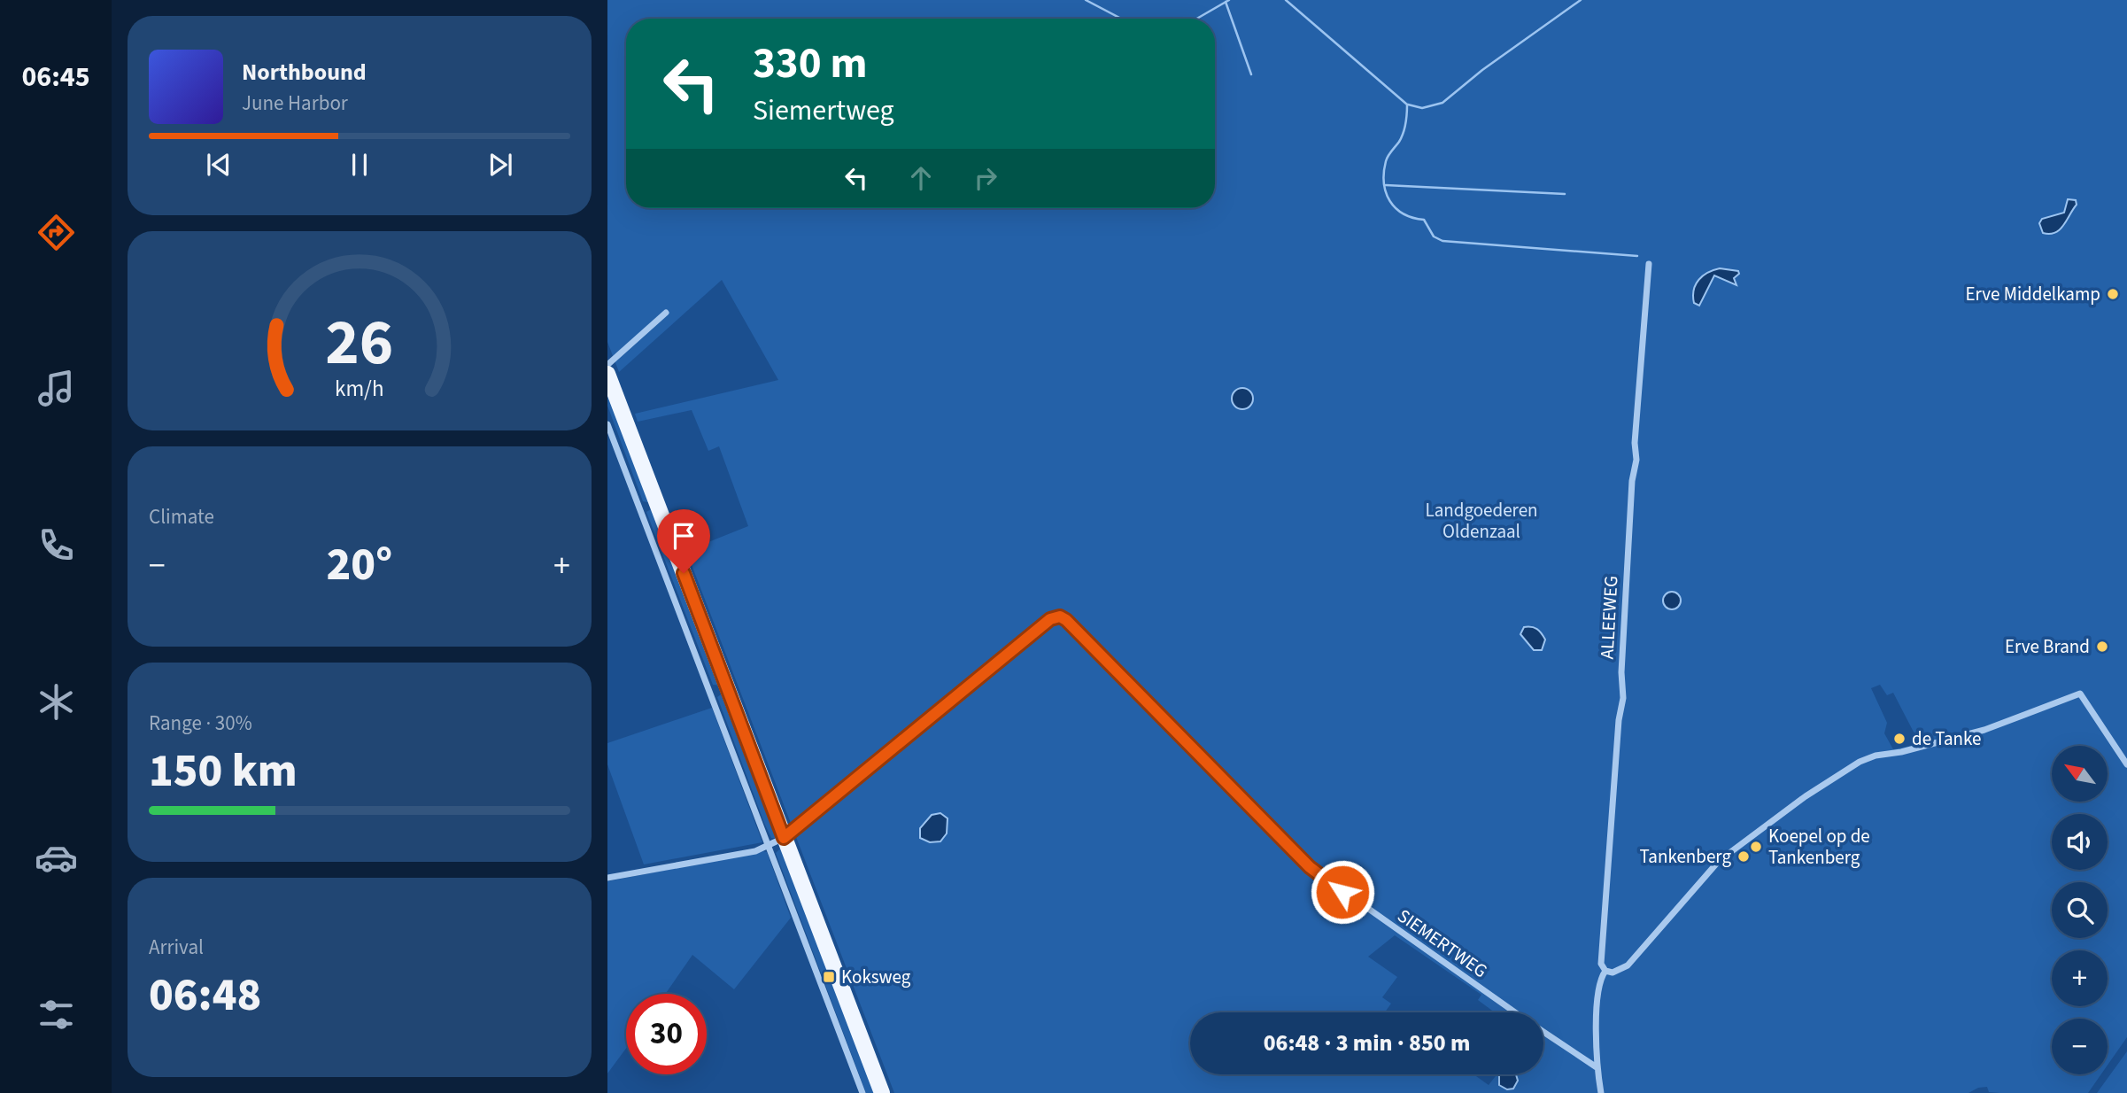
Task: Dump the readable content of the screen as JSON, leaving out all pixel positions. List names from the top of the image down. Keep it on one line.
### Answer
{"streets":{"street":["ALLEEWEG","SIEMERTWEG"]},"crossings":[["ALLEEWEG","SIEMERTWEG"]],"parks":["Landgoederen Oldenzaal"],"places":{"other":["Erve Middelkamp","Erve Brand","de Tanke","Koepel op de Tankenberg","Tankenberg"],"transit":["Koksweg"]},"north":"top left","page":{"tabs":"06:45","turn":["330 m","Siemertweg"],"song":["Northbound","June Harbor"],"tile":["Climate",["Range · 30%","150 km"],["Arrival","06:48"]],"heat":["−","20°","+"],"map_buttons":["+","−"],"limit":"30","trip":"06:48 · 3 min · 850 m","gauge":["26","km/h"]}}
